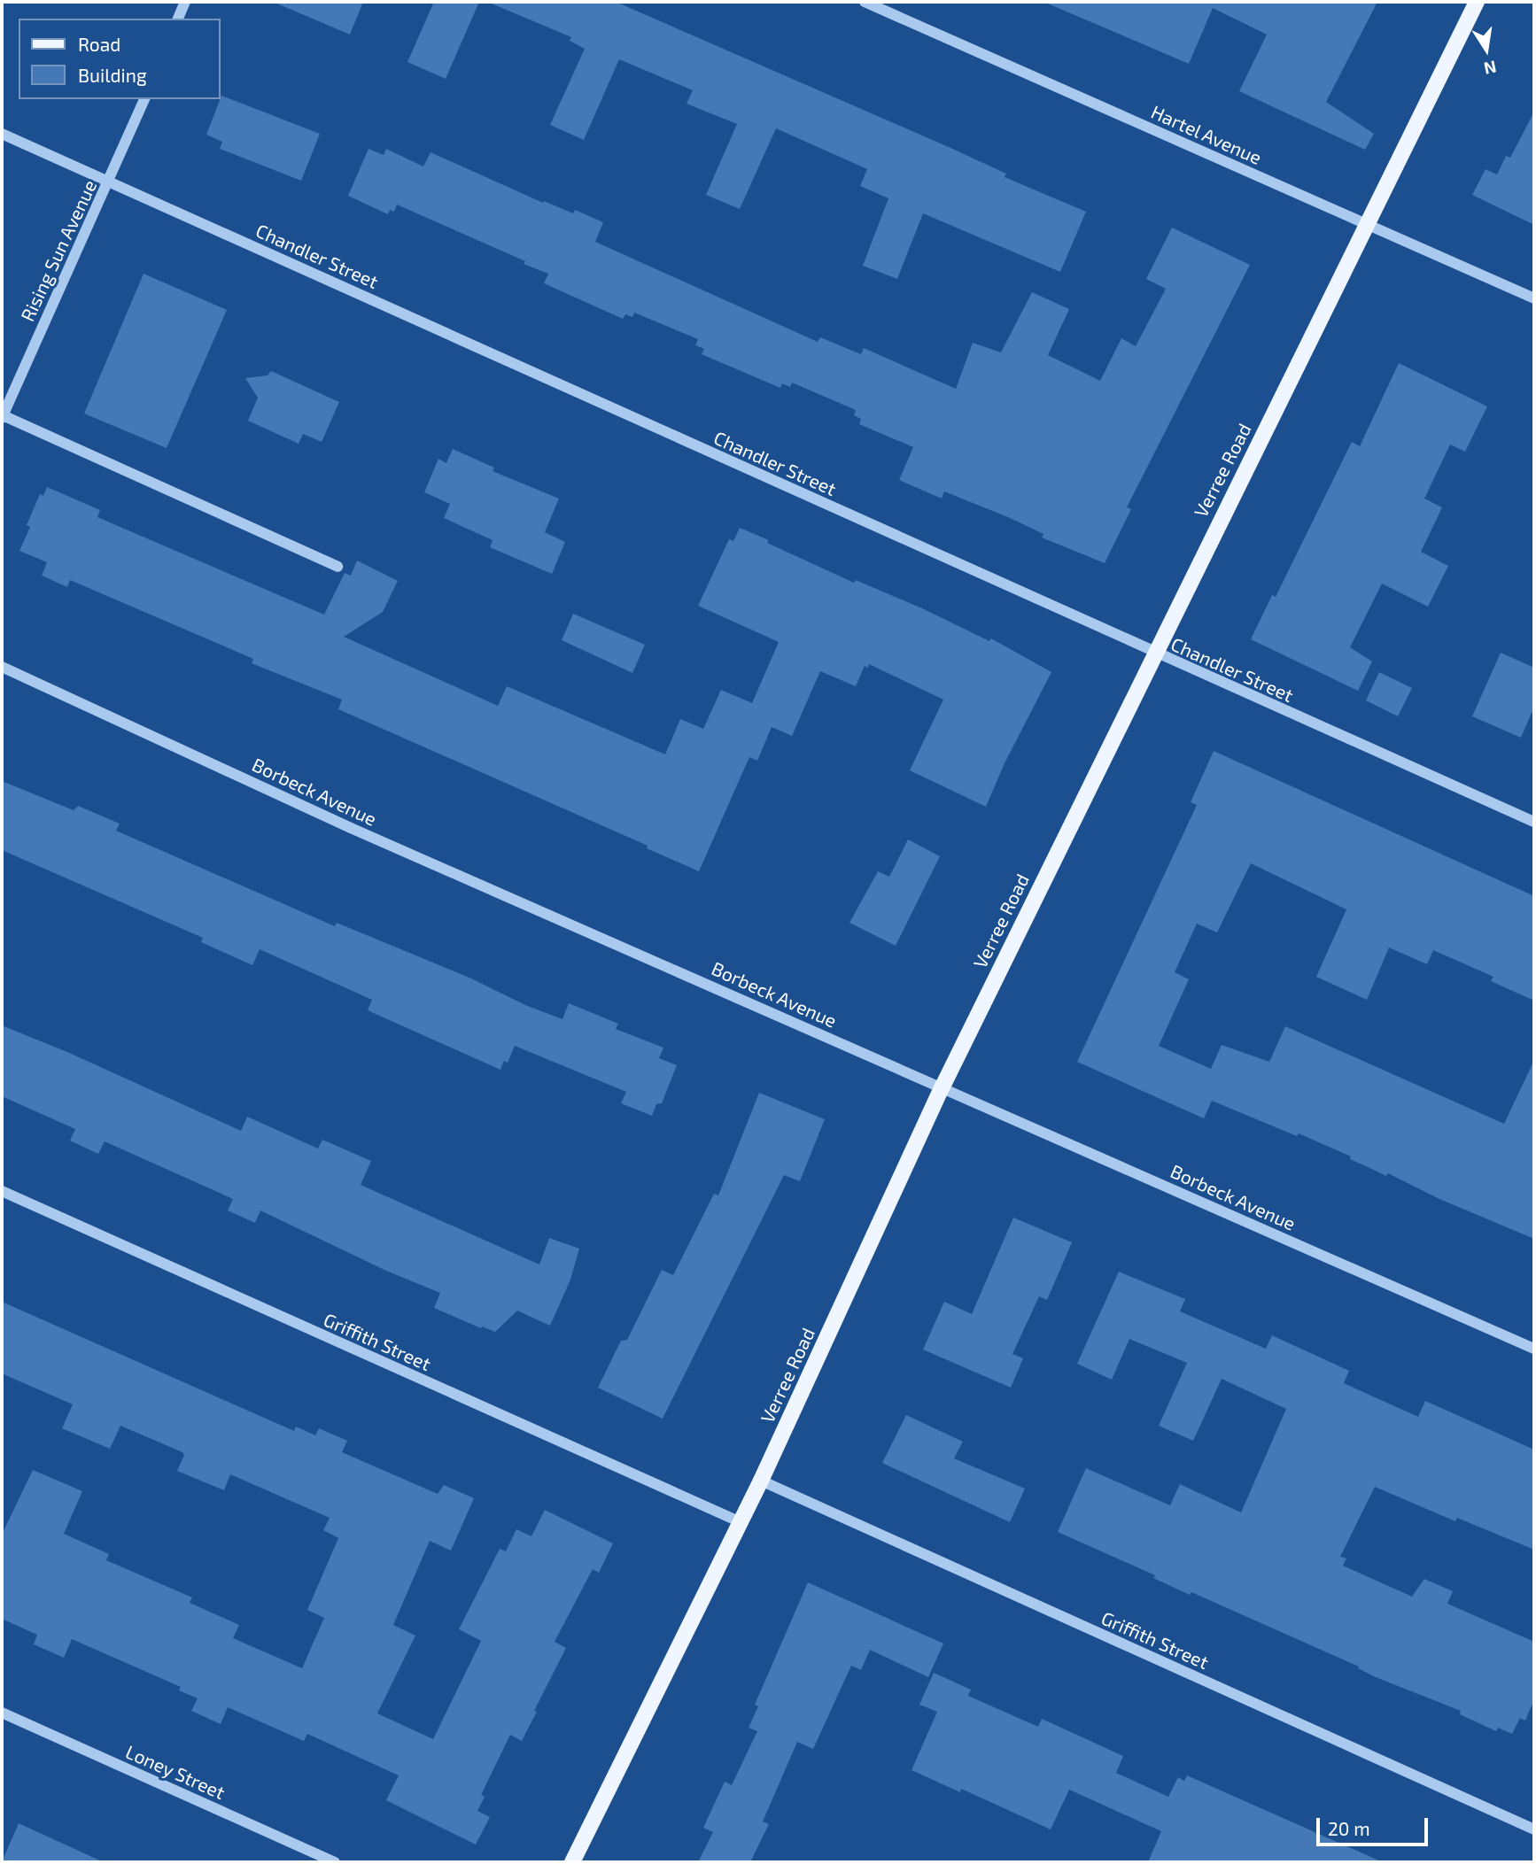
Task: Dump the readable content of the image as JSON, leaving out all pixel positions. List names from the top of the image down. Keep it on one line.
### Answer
{"streets":{"main road":["Verree Road"],"street":["Hartel Avenue","Rising Sun Avenue","Chandler Street","Borbeck Avenue","Griffith Street","Loney Street"]},"crossings":[["Hartel Avenue","Verree Road"],["Rising Sun Avenue","Chandler Street"],["Chandler Street","Verree Road"],["Verree Road","Borbeck Avenue"],["Verree Road","Griffith Street"]],"legend":["Road","Building"],"scale_bar":"20 m","north":"bottom"}
